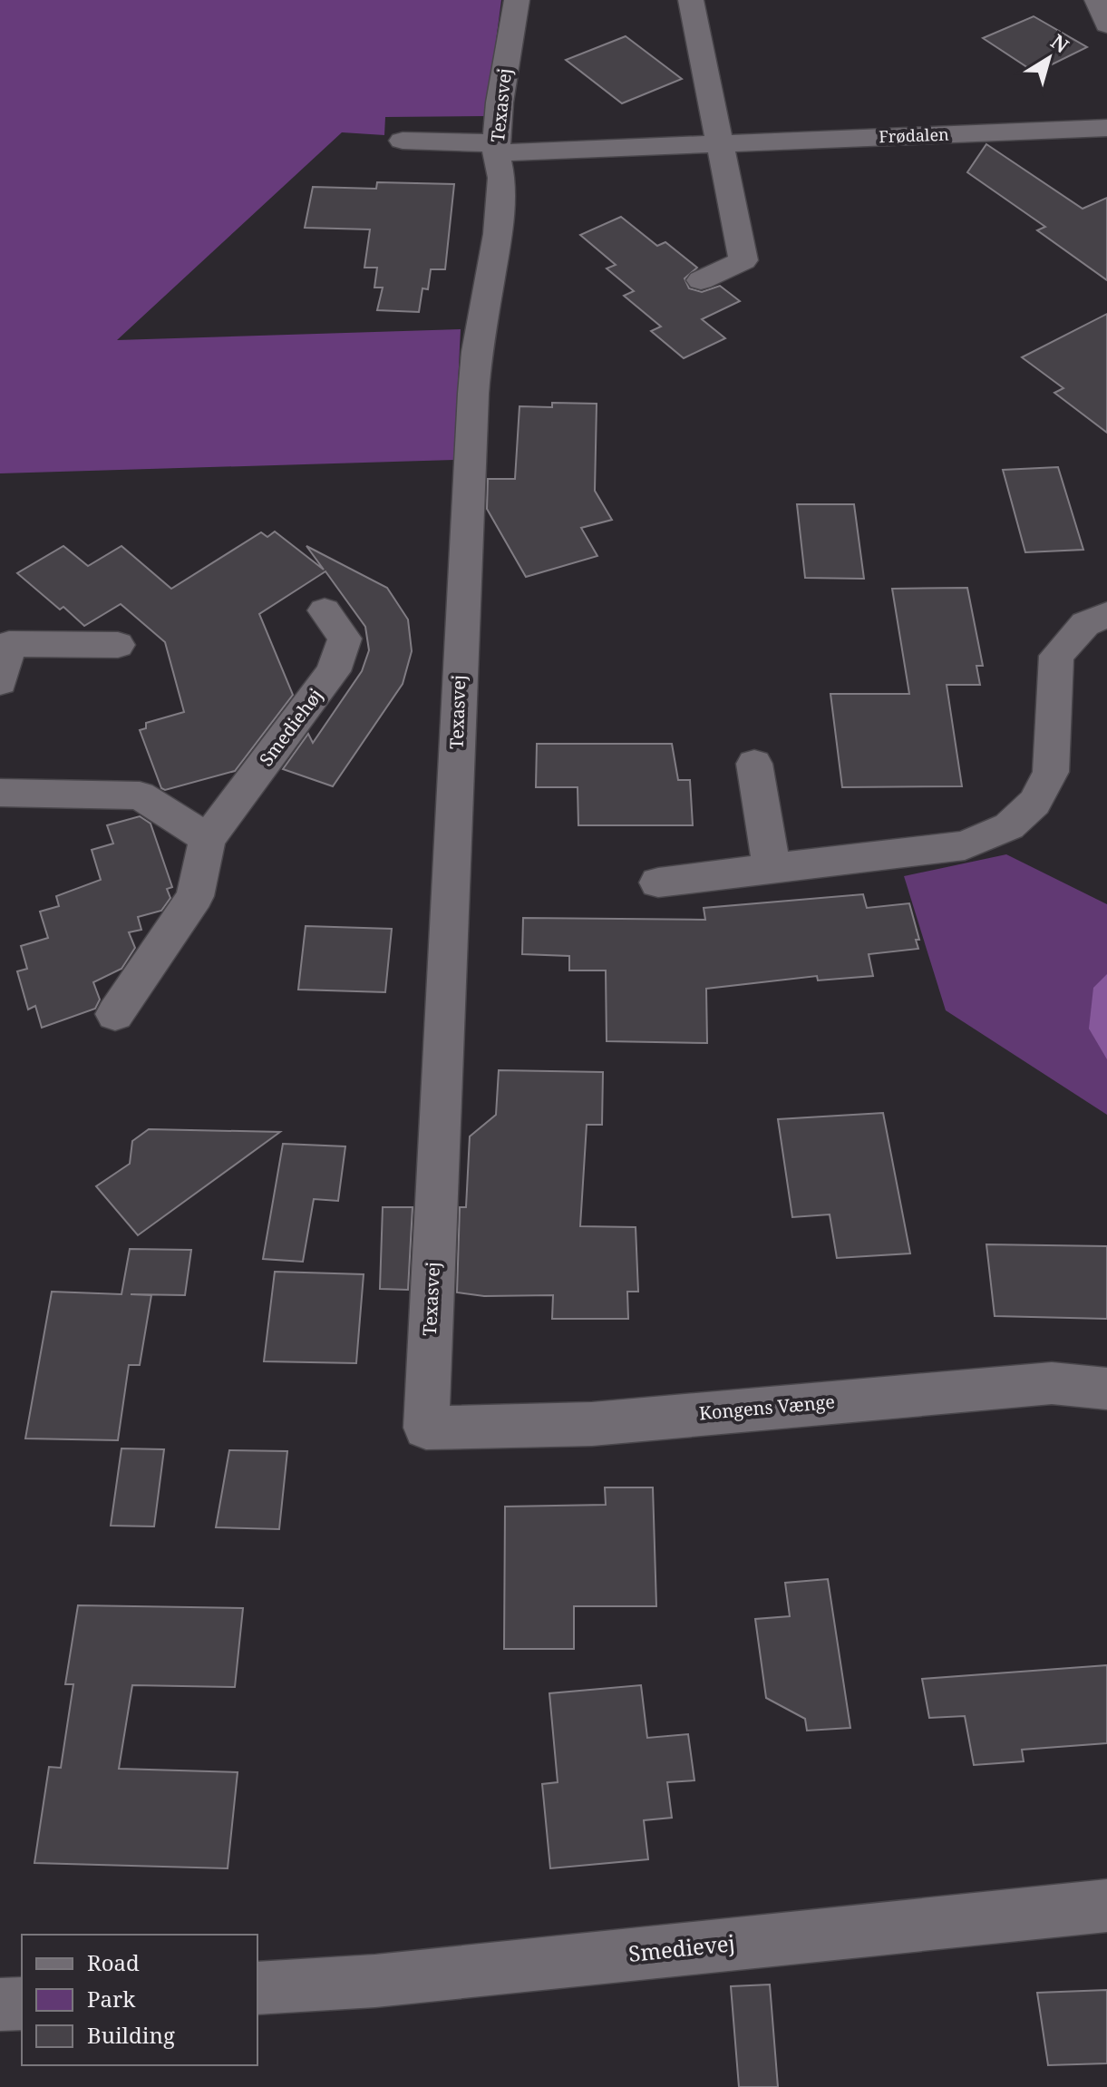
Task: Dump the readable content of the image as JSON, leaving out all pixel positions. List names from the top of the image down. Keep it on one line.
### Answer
{"streets":{"street":["Texasvej","Frødalen","Smediehøj","Kongens Vænge","Smedievej"]},"crossings":[["Texasvej","Frødalen"],["Texasvej","Kongens Vænge"]],"legend":["Road","Park","Building"],"north":"top right"}
